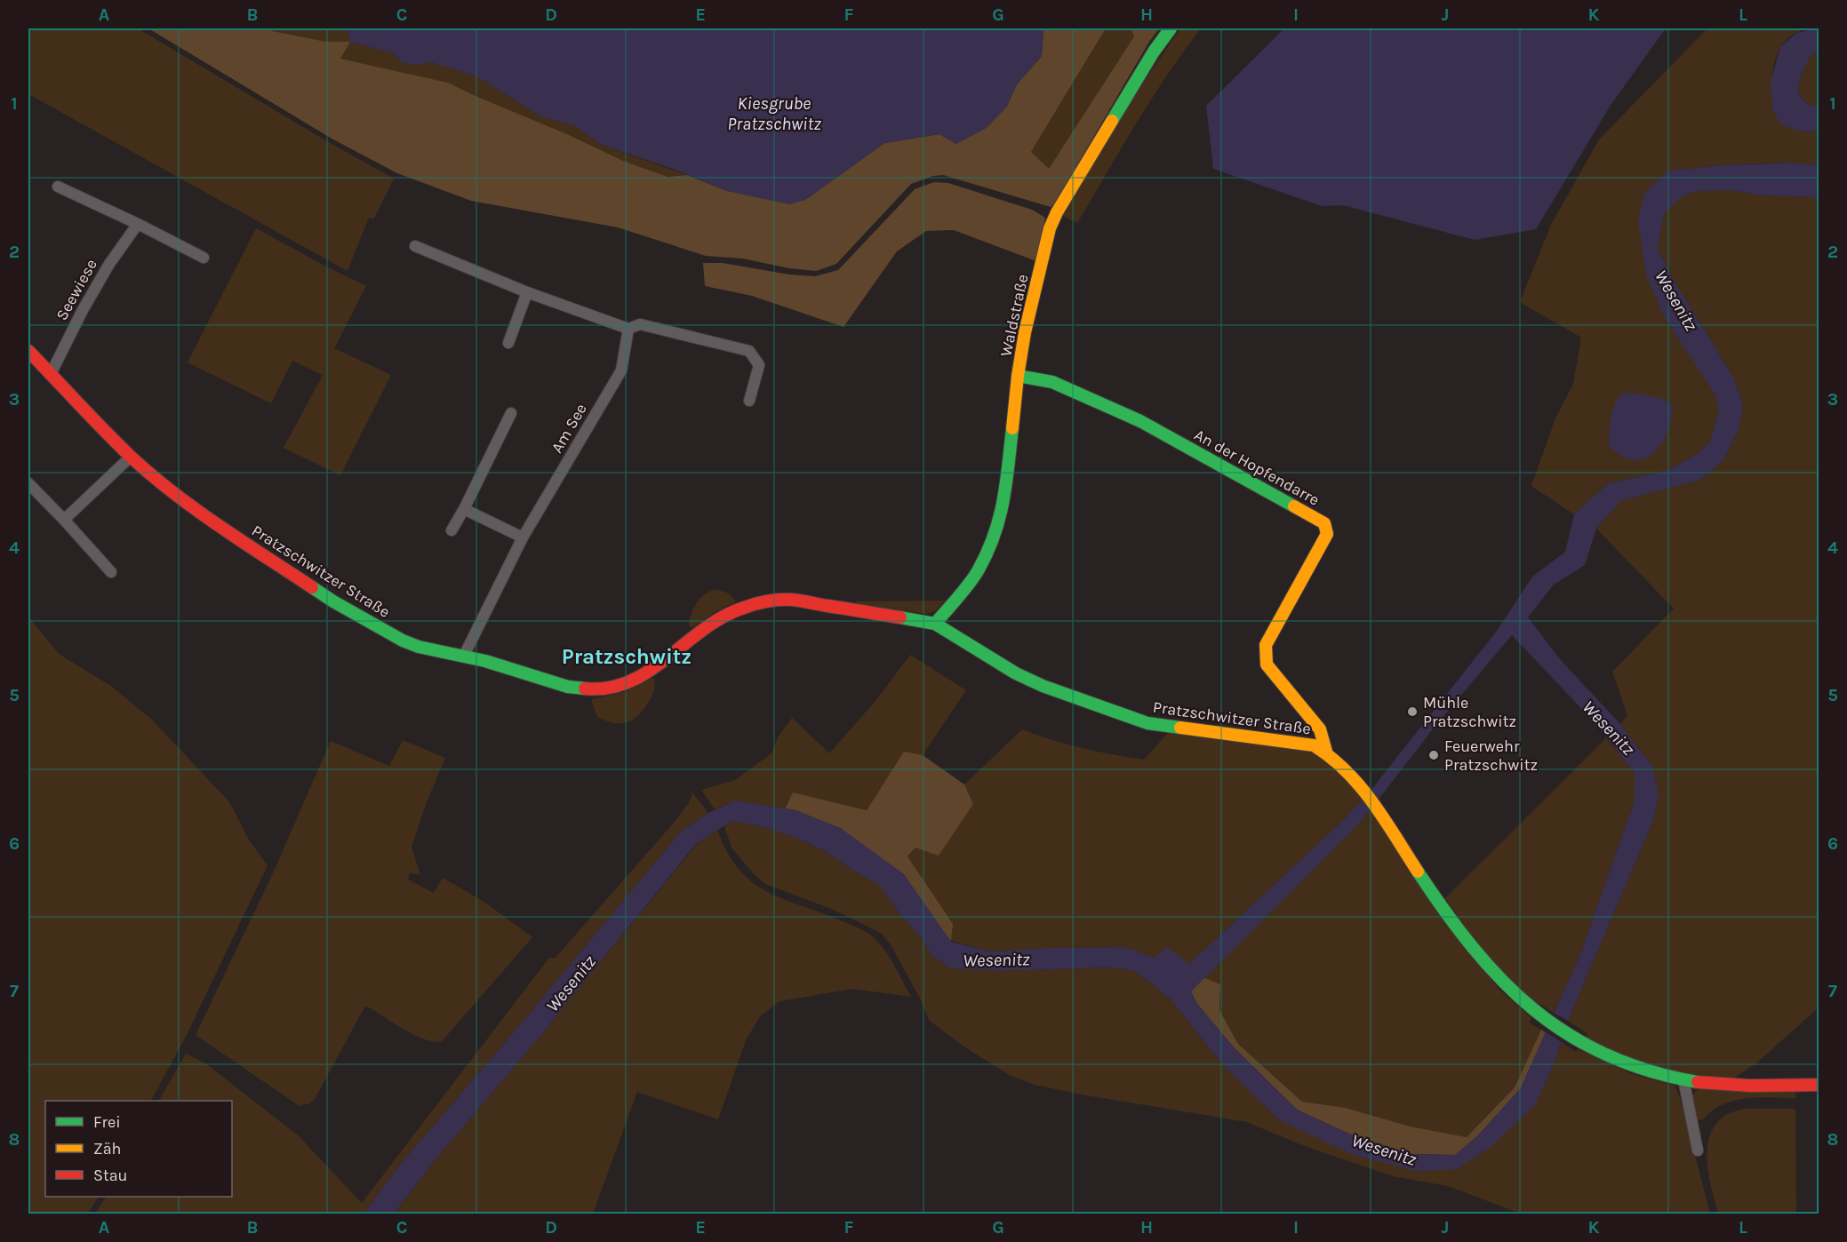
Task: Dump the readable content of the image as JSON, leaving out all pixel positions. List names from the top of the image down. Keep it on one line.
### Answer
{"streets":{"street":["Seewiese","Waldstraße","Am See","An der Hopfendarre","Pratzschwitzer Straße"]},"crossings":[["Seewiese","Pratzschwitzer Straße"],["Waldstraße","An der Hopfendarre"],["Waldstraße","Pratzschwitzer Straße"],["Am See","Pratzschwitzer Straße"],["An der Hopfendarre","Pratzschwitzer Straße"]],"districts":["Pratzschwitz"],"water":["Kiesgrube Pratzschwitz","Wesenitz"],"places":["Mühle Pratzschwitz","Feuerwehr Pratzschwitz"],"legend":["Frei","Zäh","Stau"],"grid":{"columns":["A","B","C","D","E","F","G","H","I","J","K","L"],"rows":["1","2","3","4","5","6","7","8"]}}
